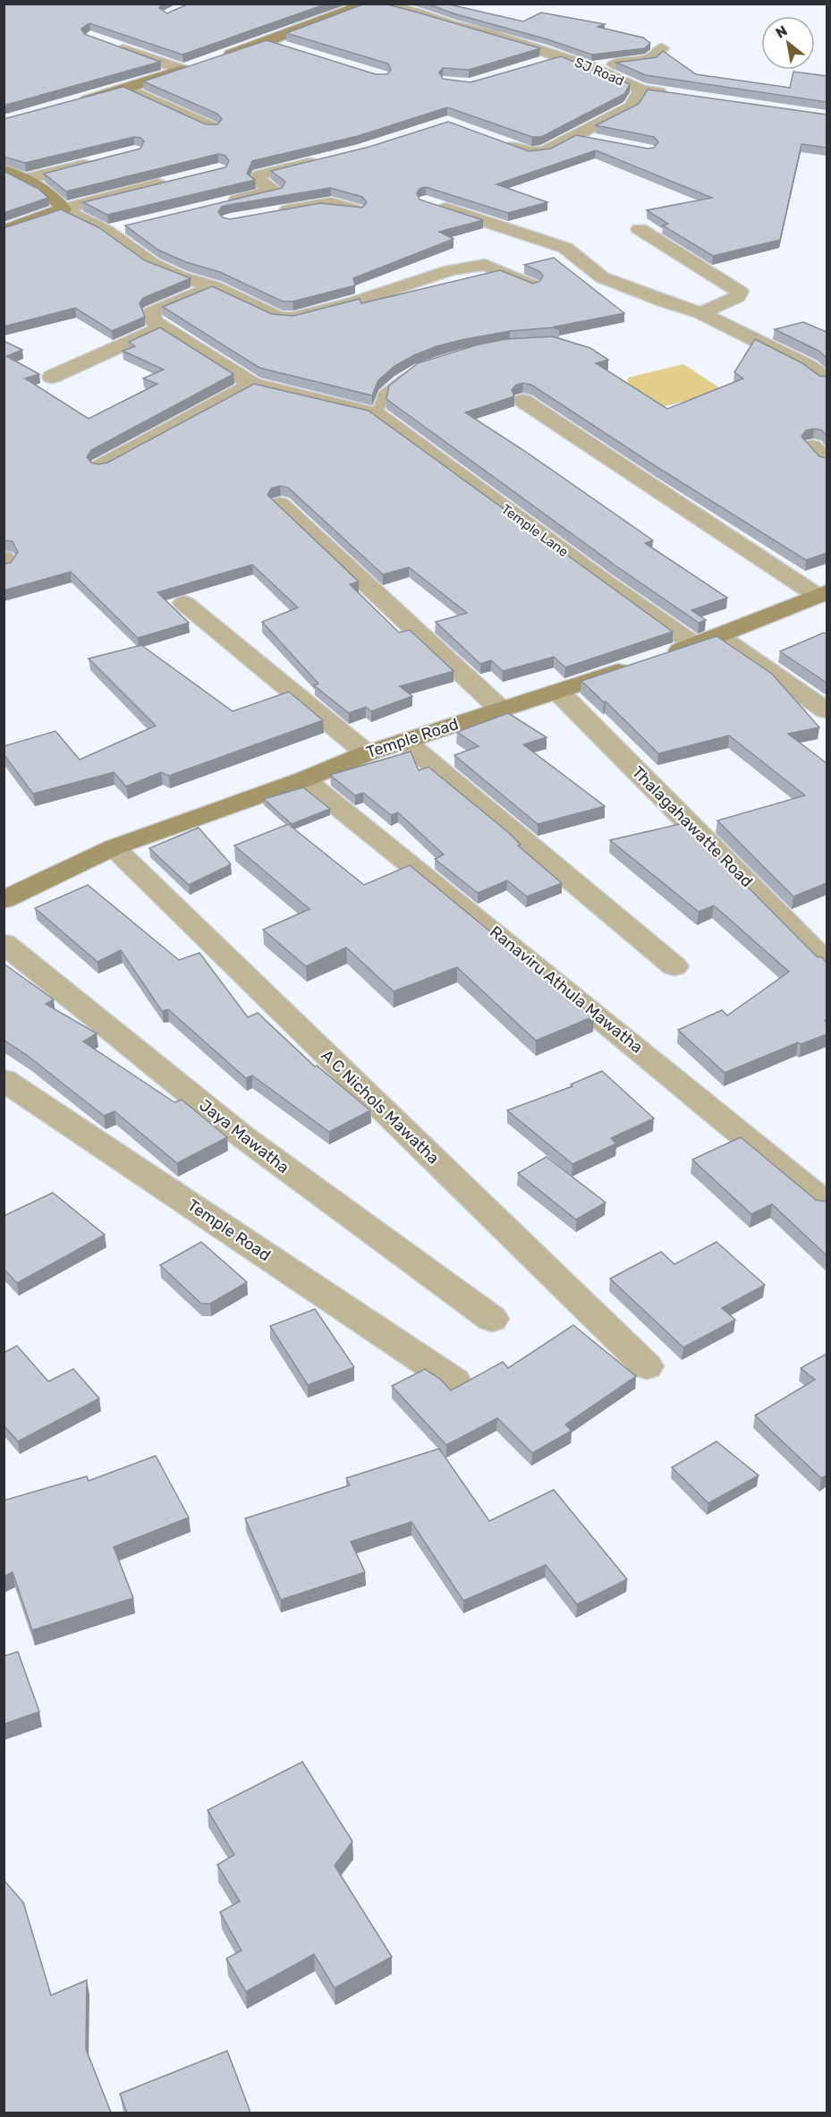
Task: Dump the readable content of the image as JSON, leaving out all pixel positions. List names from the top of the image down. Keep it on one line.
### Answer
{"streets":{"street":["SJ Road","Temple Lane","Temple Road","Thalagahawatte Road","Ranaviru Athula Mawatha","A C Nichols Mawatha","Jaya Mawatha"]},"crossings":[["Temple Lane","Temple Road"],["Temple Road","Thalagahawatte Road"],["Temple Road","Ranaviru Athula Mawatha"],["Temple Road","A C Nichols Mawatha"]],"north":"top left"}
